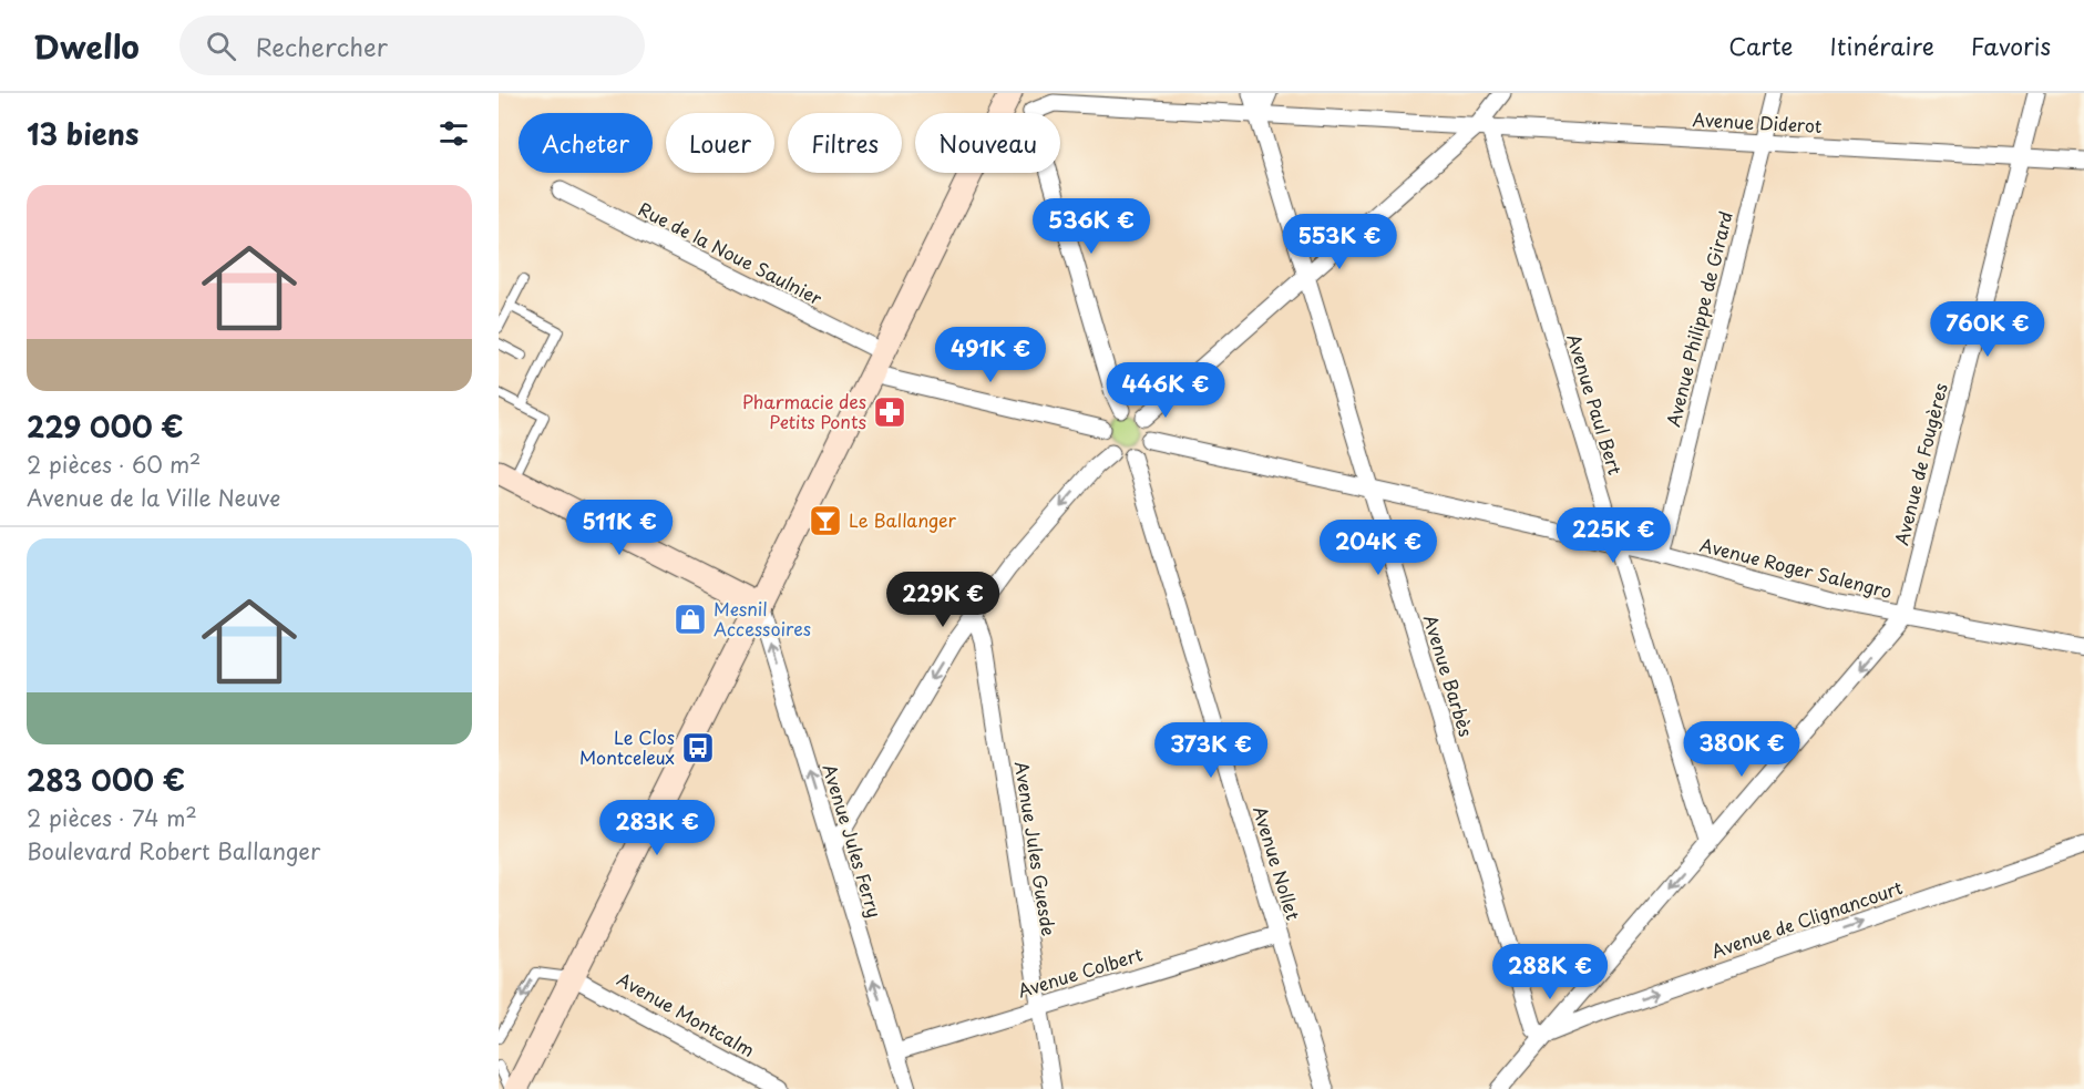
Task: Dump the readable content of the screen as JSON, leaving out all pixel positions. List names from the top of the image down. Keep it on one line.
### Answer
{"streets":{"street":["Avenue Diderot","Rue de la Noue Saulnier","Avenue Philippe de Girard","Avenue Paul Bert","Avenue de Fougères","Avenue Roger Salengro","Avenue Barbès","Avenue Jules Ferry","Avenue Jules Guesde","Avenue Nollet","Avenue de Clignancourt","Avenue Colbert","Avenue Montcalm"]},"crossings":[["Avenue Diderot","Avenue Philippe de Girard"],["Avenue Diderot","Avenue Paul Bert"],["Avenue Diderot","Avenue de Fougères"],["Avenue Diderot","Avenue Barbès"],["Avenue Philippe de Girard","Avenue Roger Salengro"],["Avenue Paul Bert","Avenue Roger Salengro"],["Avenue de Fougères","Avenue Roger Salengro"],["Avenue Roger Salengro","Avenue Barbès"],["Avenue Roger Salengro","Avenue Nollet"],["Avenue Barbès","Avenue de Clignancourt"],["Avenue Jules Ferry","Avenue Colbert"],["Avenue Jules Guesde","Avenue Colbert"],["Avenue Nollet","Avenue Colbert"]],"one_way":["Avenue Jules Ferry","Avenue de Clignancourt"],"places":{"pharmacy":["Pharmacie des Petits Ponts"],"bar":["Le Ballanger"],"shop":["Mesnil Accessoires"],"bus stop":["Le Clos Montceleux"]},"page":{"header":"Dwello","search":"Rechercher","nav":["Carte","Itinéraire","Favoris"],"heading":"13 biens","chip":["Acheter","Louer","Filtres","Nouveau"],"list":[{"name":"229 000 €","note":"2 pièces · 60 m² · Avenue de la Ville Neuve"},{"name":"283 000 €","note":"2 pièces · 74 m² · Boulevard Robert Ballanger"}],"price":["536K €","553K €","760K €","491K €","446K €","511K €","225K €","204K €","229K €","380K €","373K €","283K €","288K €"]}}
